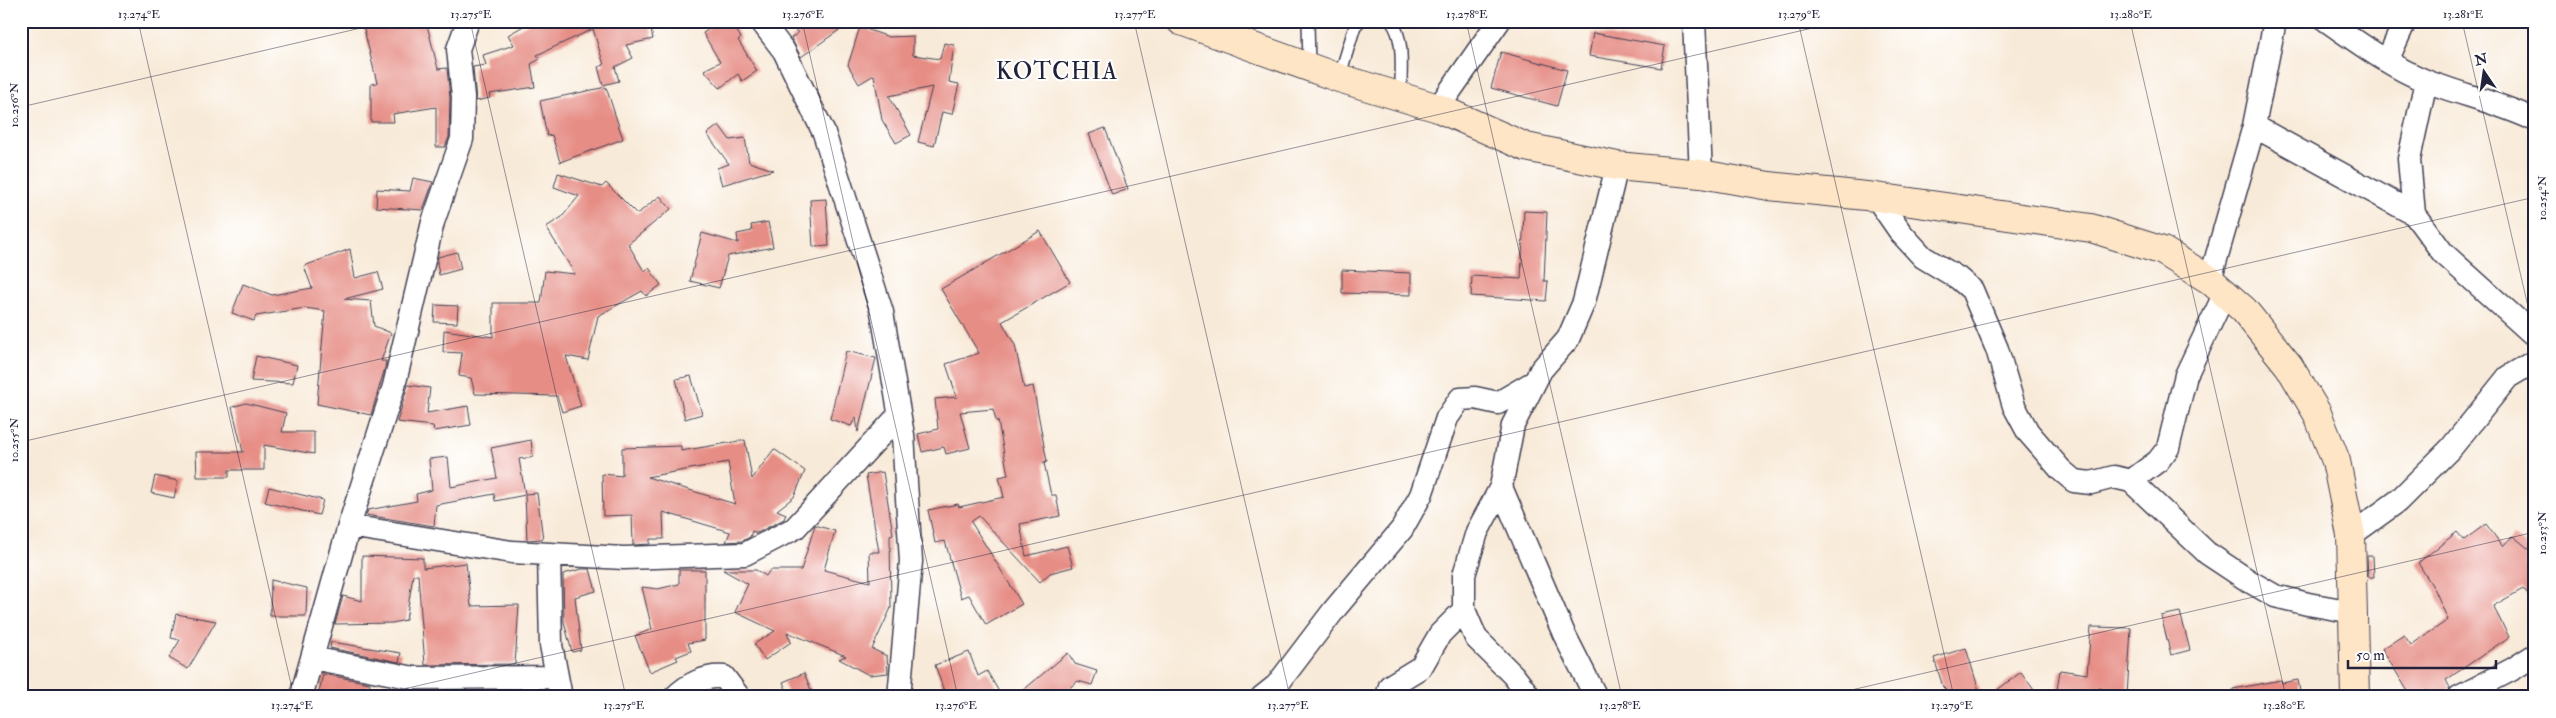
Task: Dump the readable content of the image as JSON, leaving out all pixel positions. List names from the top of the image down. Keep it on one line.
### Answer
{"districts":["KOTCHIA"],"scale_bar":"50 m","north":"top","coordinates":["13.274°E","13.275°E","13.276°E","13.277°E","13.278°E","13.279°E","13.280°E","13.281°E","10.256°N","10.254°N","10.255°N","10.253°N"]}
